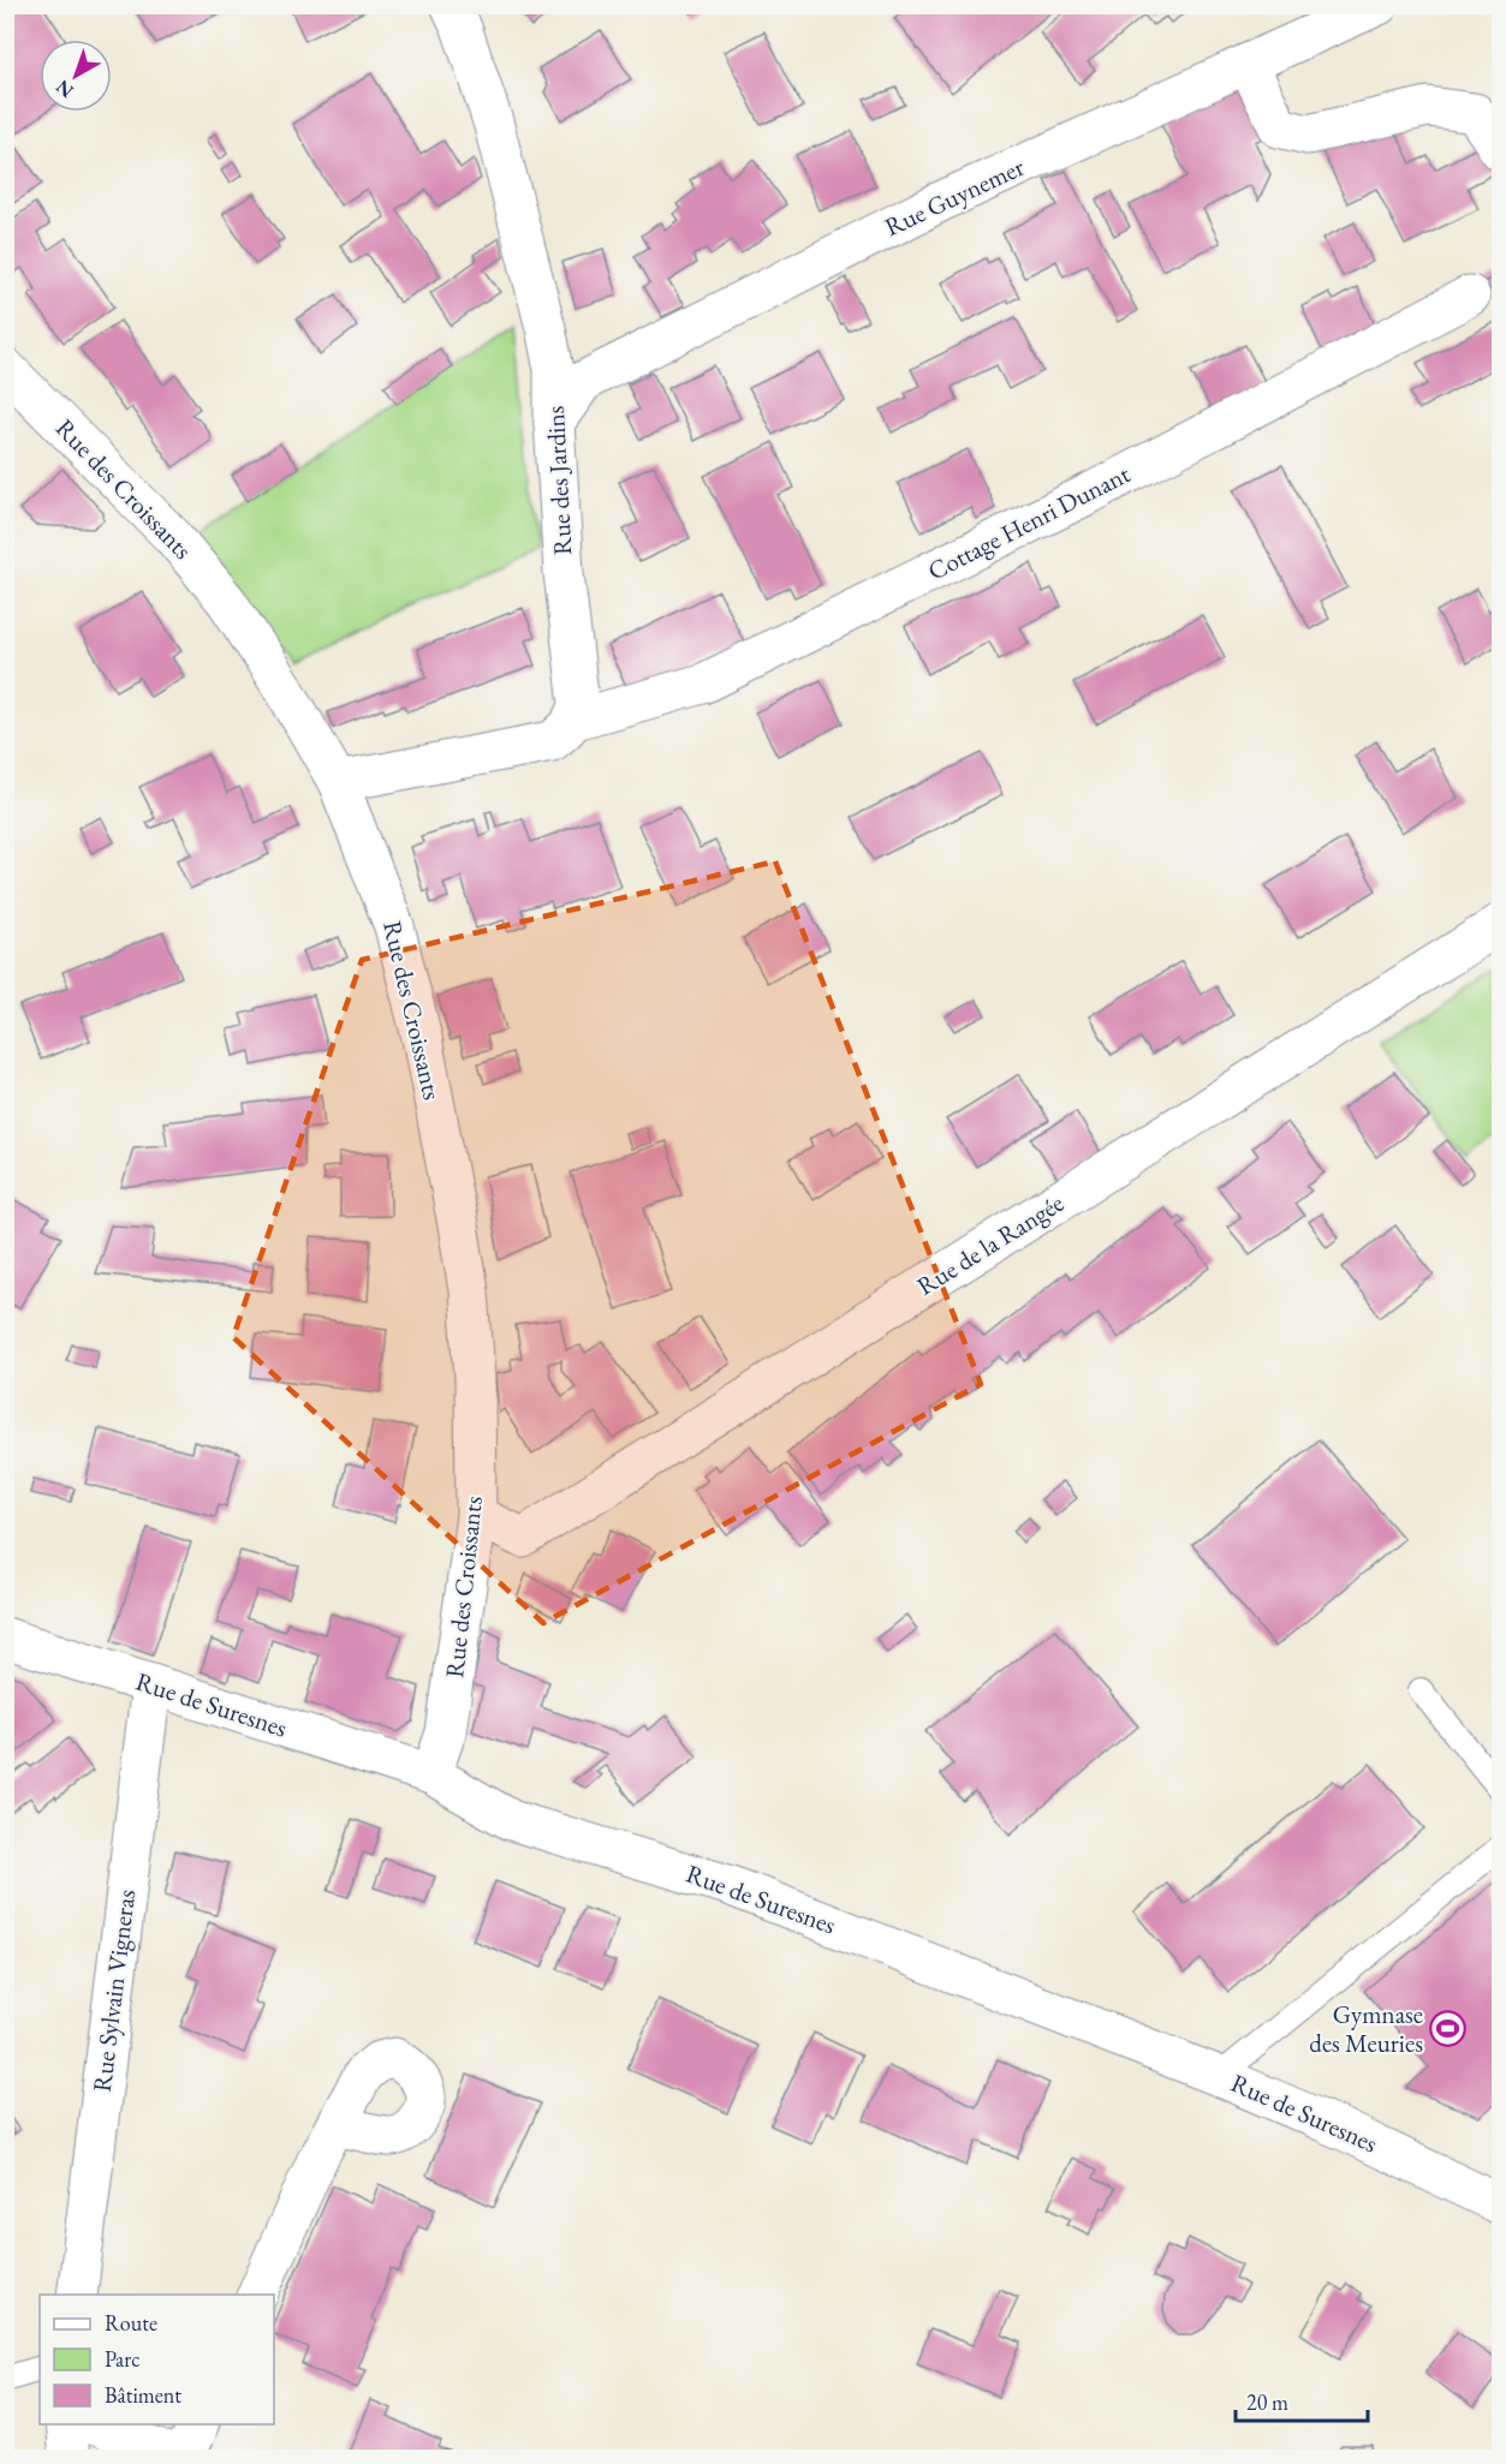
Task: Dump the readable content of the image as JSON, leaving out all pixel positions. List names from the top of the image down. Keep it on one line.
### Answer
{"streets":{"street":["Rue Guynemer","Rue des Jardins","Rue des Croissants","Cottage Henri Dunant","Rue de la Rangée","Rue de Suresnes","Rue Sylvain Vigneras"]},"crossings":[["Rue Guynemer","Rue des Jardins"],["Rue des Jardins","Cottage Henri Dunant"],["Rue des Croissants","Rue de la Rangée"],["Rue des Croissants","Rue de Suresnes"],["Rue de Suresnes","Rue Sylvain Vigneras"]],"places":{"sports":["Gymnase des Meuries"]},"legend":["Route","Parc","Bâtiment"],"scale_bar":"20 m","north":"bottom left"}
